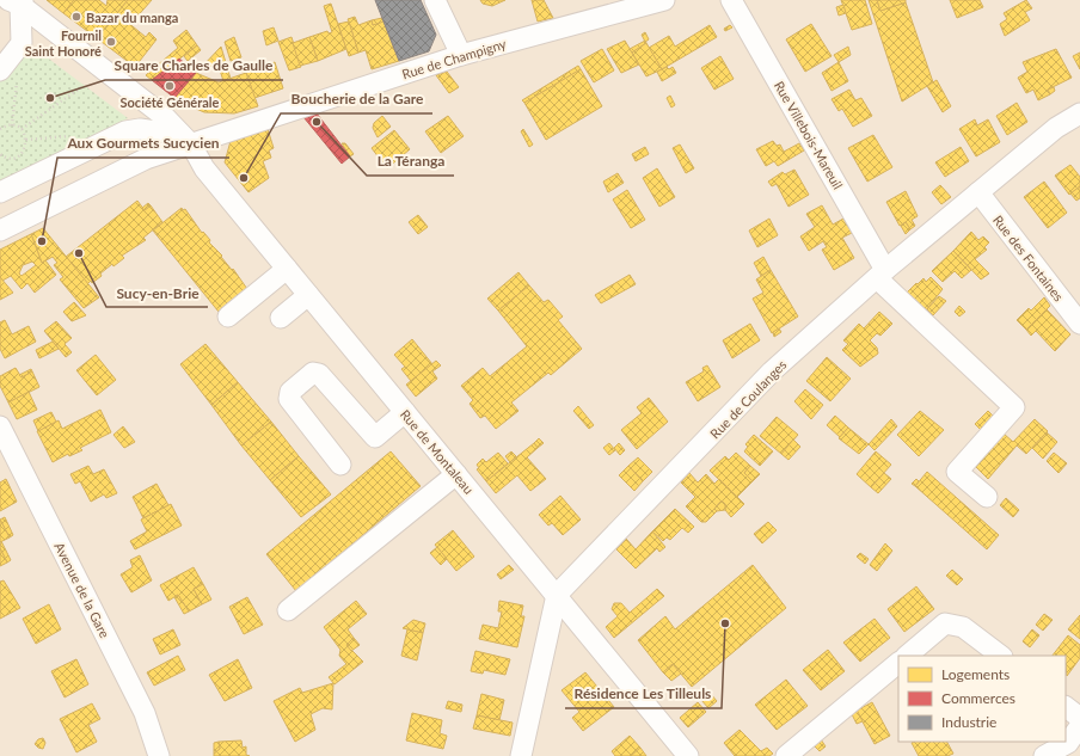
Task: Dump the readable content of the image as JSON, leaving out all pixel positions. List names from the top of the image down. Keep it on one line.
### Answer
{"streets":{"street":["Rue de Champigny","Rue Villebois-Mareuil","Rue des Fontaines","Rue de Coulanges","Rue de Montaleau","Avenue de la Gare"]},"crossings":[["Rue de Champigny","Rue de Montaleau"],["Rue Villebois-Mareuil","Rue de Coulanges"],["Rue des Fontaines","Rue de Coulanges"],["Rue de Coulanges","Rue de Montaleau"]],"places":["Bazar du manga","Fournil Saint Honoré","Société Générale","Square Charles de Gaulle","La Téranga","Boucherie de la Gare","Aux Gourmets Sucycien","Sucy-en-Brie","Résidence Les Tilleuls"],"legend":["Logements","Commerces","Industrie"]}
